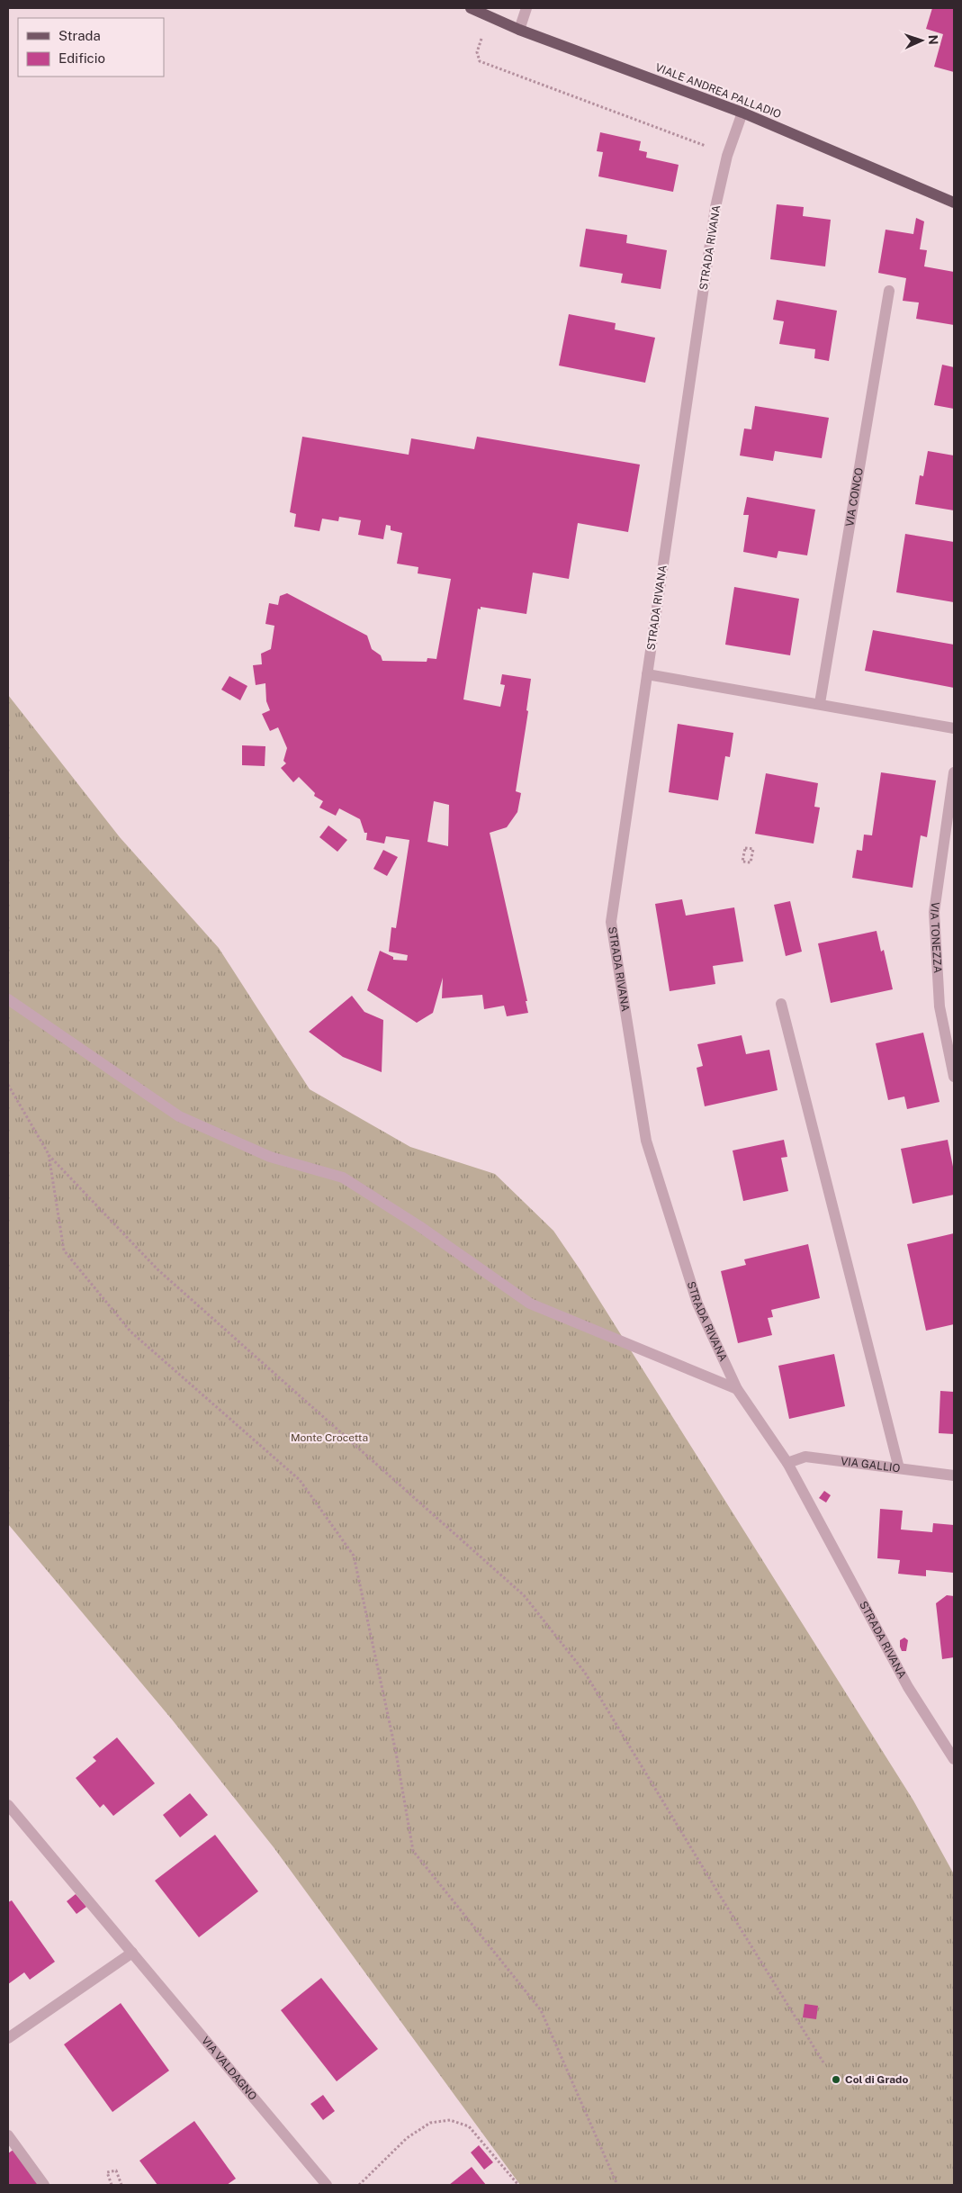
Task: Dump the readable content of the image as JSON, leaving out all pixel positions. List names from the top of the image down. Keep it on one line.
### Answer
{"streets":{"main road":["VIALE ANDREA PALLADIO"],"street":["STRADA RIVANA","VIA CONCO","VIA TONEZZA","VIA GALLIO","VIA VALDAGNO"]},"crossings":[["VIALE ANDREA PALLADIO","STRADA RIVANA"],["STRADA RIVANA","VIA GALLIO"]],"parks":["Monte Crocetta"],"places":["Col di Grado"],"legend":["Strada","Edificio"],"north":"right"}
